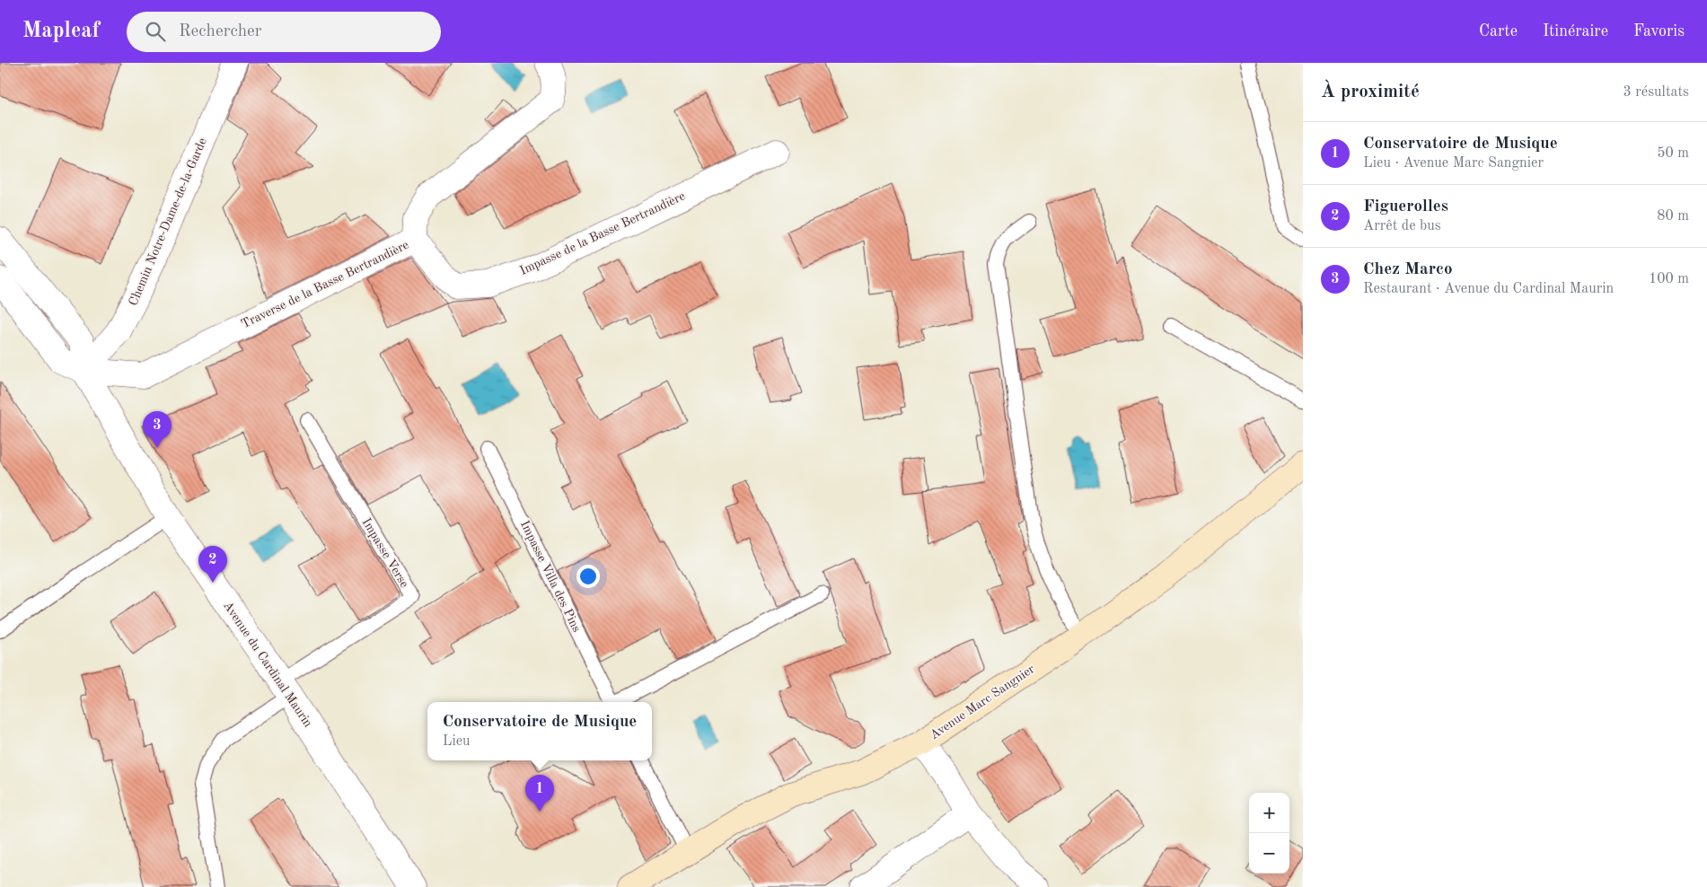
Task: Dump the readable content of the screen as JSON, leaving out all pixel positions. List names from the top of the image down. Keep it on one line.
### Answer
{"streets":{"street":["Chemin Notre-Dame-de-la-Garde","Impasse de la Basse Bertrandière","Traverse de la Basse Bertrandière","Avenue du Cardinal Maurin","Avenue Marc Sangnier"],"lane":["Impasse Verse","Impasse Villa des Pins"]},"crossings":[["Chemin Notre-Dame-de-la-Garde","Traverse de la Basse Bertrandière"],["Chemin Notre-Dame-de-la-Garde","Avenue du Cardinal Maurin"],["Impasse de la Basse Bertrandière","Traverse de la Basse Bertrandière"],["Traverse de la Basse Bertrandière","Avenue du Cardinal Maurin"],["Impasse Verse","Avenue du Cardinal Maurin"]],"page":{"header":"Mapleaf","search":"Rechercher","nav":["Carte","Itinéraire","Favoris"],"heading":["À proximité","3 résultats"],"list":[{"mark":"1","name":"Conservatoire de Musique","note":"Lieu · Avenue Marc Sangnier","value":"50 m"},{"mark":"2","name":"Figuerolles","note":"Arrêt de bus","value":"80 m"},{"mark":"3","name":"Chez Marco","note":"Restaurant · Avenue du Cardinal Maurin","value":"100 m"}],"pins":["3","2","1"],"popup":["Conservatoire de Musique","Lieu"],"map_buttons":["+","−"]}}
